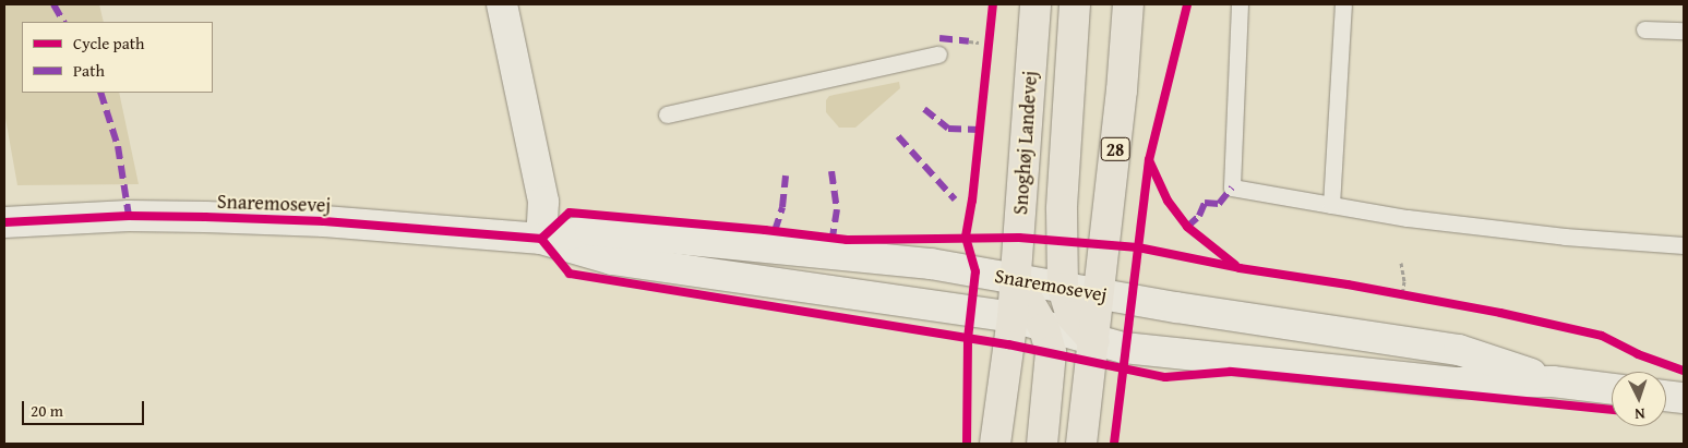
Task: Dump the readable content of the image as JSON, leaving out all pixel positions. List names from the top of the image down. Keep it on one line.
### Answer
{"streets":{"main road":["Snoghøj Landevej","28"],"street":["Snaremosevej"]},"crossings":[["Snoghøj Landevej","Snaremosevej"],["28","Snaremosevej"]],"legend":["Cycle path","Path"],"scale_bar":"20 m","north":"bottom"}
